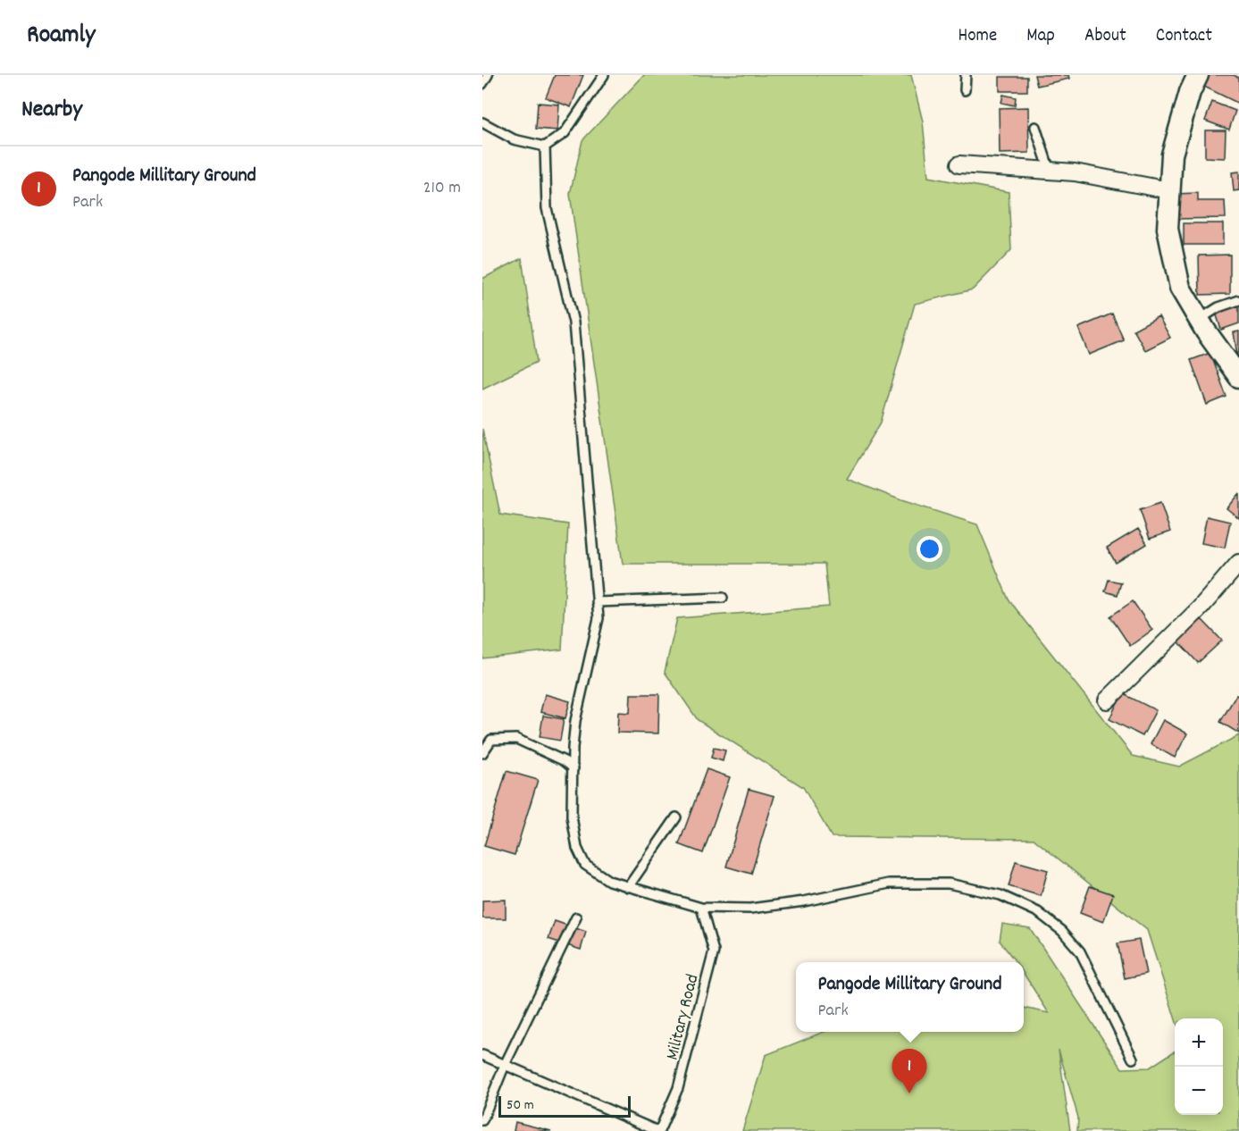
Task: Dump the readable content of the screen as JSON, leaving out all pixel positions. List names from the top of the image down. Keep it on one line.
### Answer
{"streets":{"lane":["Military Road"]},"scale_bar":"50 m","page":{"header":"Roamly","nav":["Home","Map","About","Contact"],"heading":"Nearby","list":[{"mark":"1","name":"Pangode Millitary Ground","note":"Park","value":"210 m"}],"popup":["Pangode Millitary Ground","Park"],"map_buttons":["+","−"],"pins":"1","scale":"50 m"}}
